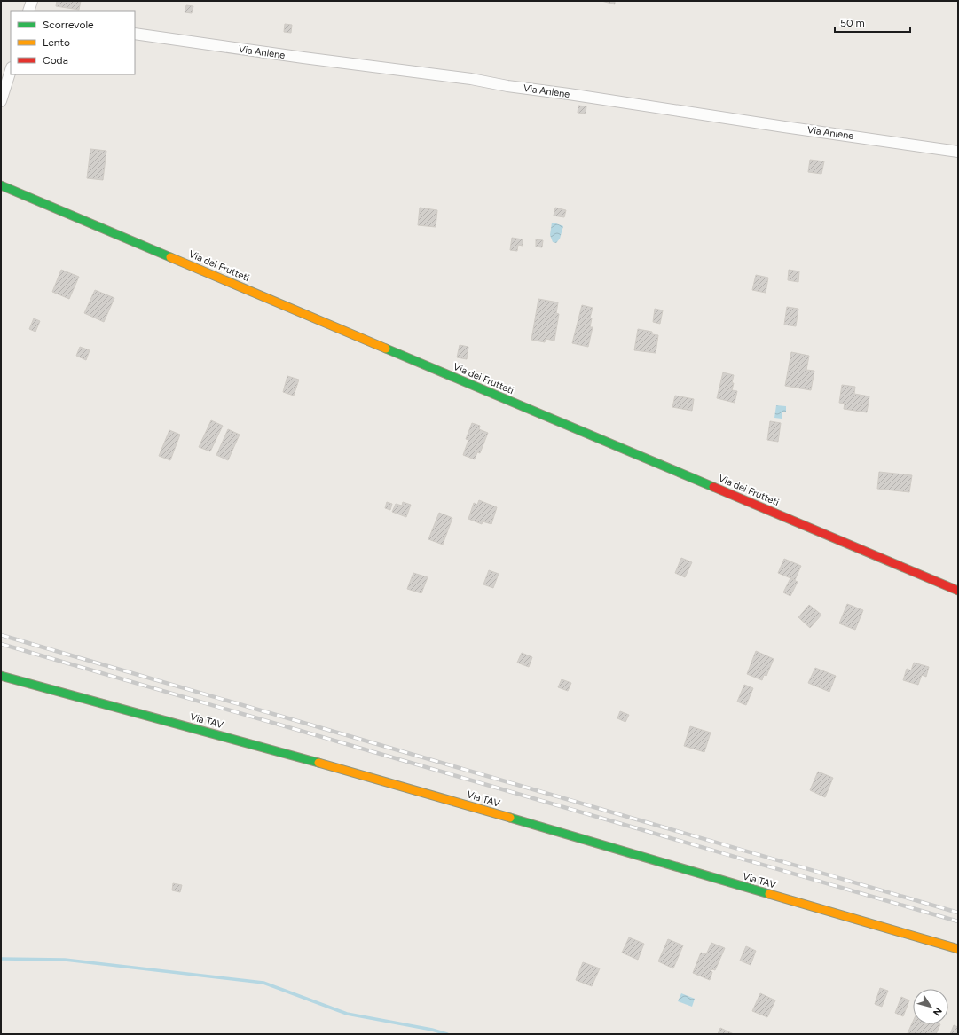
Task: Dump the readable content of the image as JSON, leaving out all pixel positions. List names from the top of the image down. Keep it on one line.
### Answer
{"streets":{"street":["Via Aniene","Via dei Frutteti","Via TAV"]},"legend":["Scorrevole","Lento","Coda"],"scale_bar":"50 m","north":"bottom right"}
